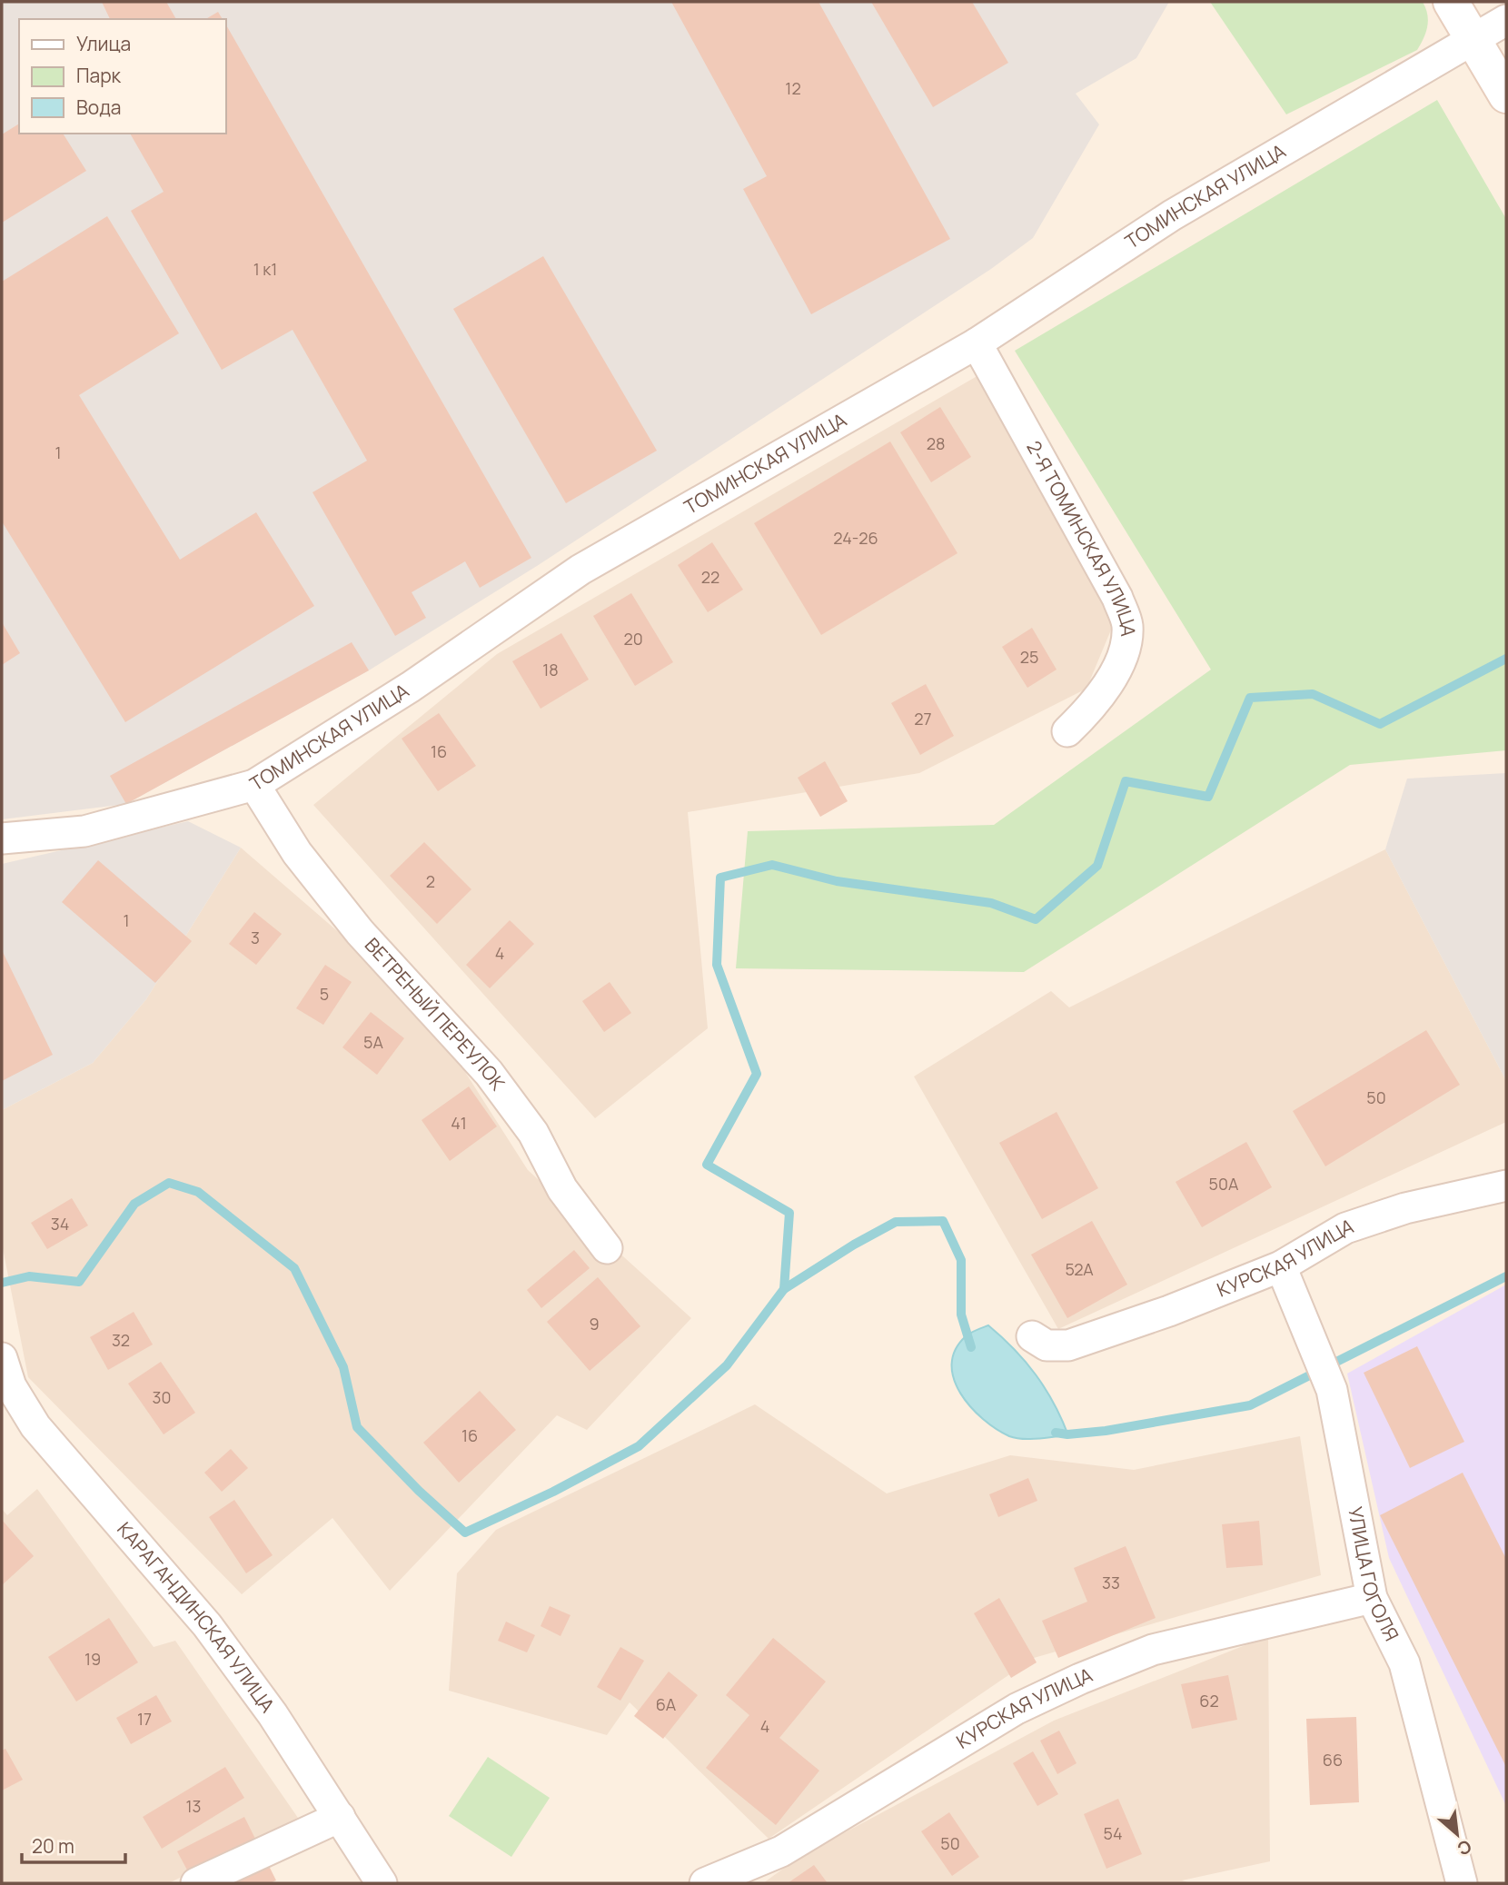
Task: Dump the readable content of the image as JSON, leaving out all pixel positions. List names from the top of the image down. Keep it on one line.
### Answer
{"streets":{"street":["ТОМИНСКАЯ УЛИЦА","2-Я ТОМИНСКАЯ УЛИЦА","ВЕТРЕНЫЙ ПЕРЕУЛОК","КУРСКАЯ УЛИЦА","УЛИЦА ГОГОЛЯ","КАРАГАНДИНСКАЯ УЛИЦА"]},"crossings":[["ТОМИНСКАЯ УЛИЦА","2-Я ТОМИНСКАЯ УЛИЦА"],["ТОМИНСКАЯ УЛИЦА","ВЕТРЕНЫЙ ПЕРЕУЛОК"],["КУРСКАЯ УЛИЦА","УЛИЦА ГОГОЛЯ"]],"house_numbers":["12","1 к1","28","1","24-26","22","20","25","18","27","16","2","1","3","4","5","5А","50","41","50А","34","52А","9","32","30","16","33","19","62","6А","17","4","66","13","54","50"],"legend":["Улица","Парк","Вода"],"scale_bar":"20 m","north":"bottom right"}
